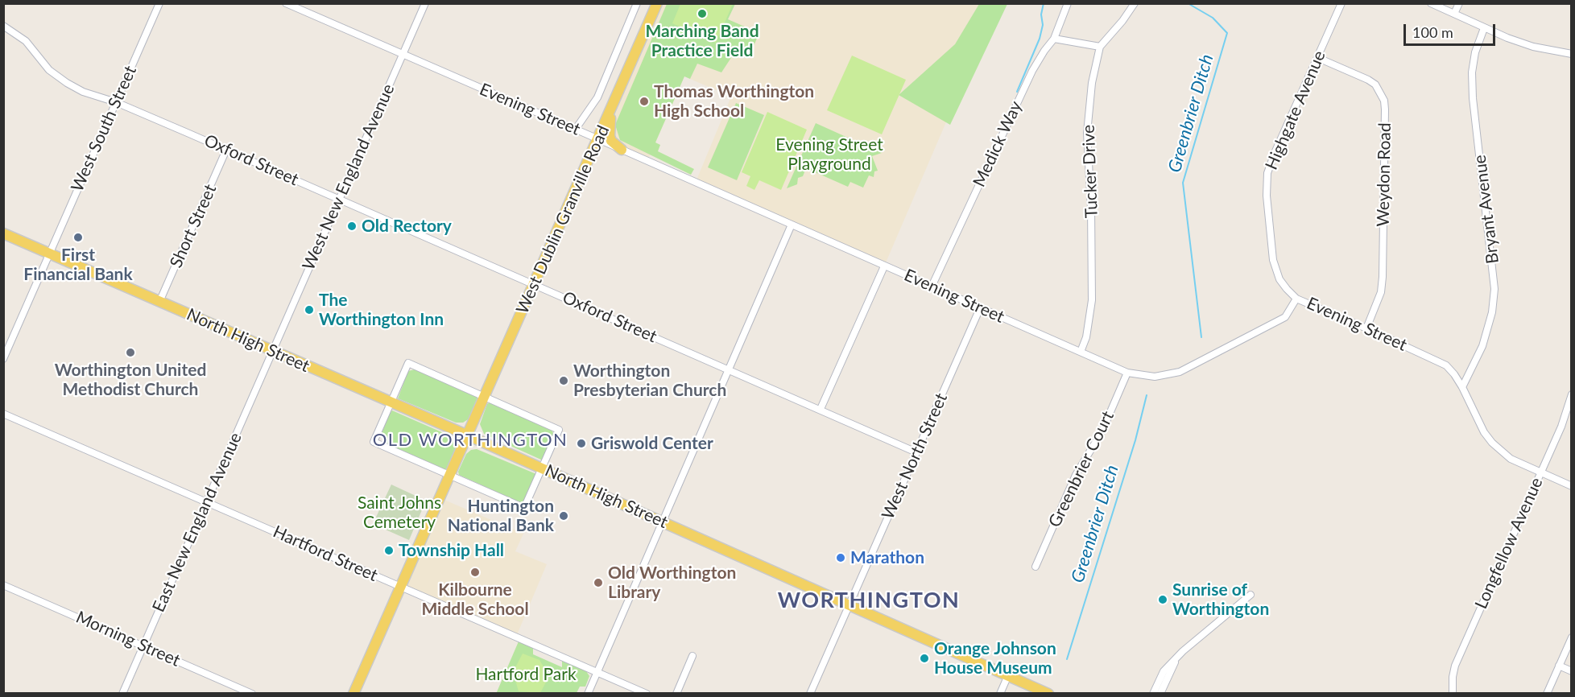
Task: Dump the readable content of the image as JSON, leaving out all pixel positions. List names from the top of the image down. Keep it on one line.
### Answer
{"streets":{"main road":["West Dublin Granville Road","North High Street"],"street":["Evening Street","Highgate Avenue","West South Street","Medick Way","Oxford Street","Tucker Drive","Weydon Road","West New England Avenue","Bryant Avenue","Short Street","West North Street","Greenbrier Court","East New England Avenue","Longfellow Avenue","Hartford Street","Morning Street"]},"crossings":[["Evening Street","Highgate Avenue"],["Evening Street","Medick Way"],["Evening Street","Tucker Drive"],["Evening Street","Weydon Road"],["Evening Street","West New England Avenue"],["Evening Street","Bryant Avenue"],["Evening Street","West Dublin Granville Road"],["Evening Street","West North Street"],["Evening Street","Greenbrier Court"],["Evening Street","Longfellow Avenue"],["Highgate Avenue","Weydon Road"],["West South Street","Oxford Street"],["West South Street","North High Street"],["Oxford Street","West New England Avenue"],["Oxford Street","West Dublin Granville Road"],["Oxford Street","Short Street"],["Oxford Street","West North Street"],["West New England Avenue","North High Street"],["West New England Avenue","East New England Avenue"],["West Dublin Granville Road","North High Street"],["West Dublin Granville Road","Hartford Street"],["Short Street","North High Street"],["North High Street","West North Street"],["North High Street","East New England Avenue"],["East New England Avenue","Hartford Street"],["East New England Avenue","Morning Street"]],"districts":["OLD WORTHINGTON","WORTHINGTON"],"water":["Greenbrier Ditch"],"parks":["Evening Street Playground","Saint Johns Cemetery","Hartford Park"],"places":["Marching Band Practice Field","Thomas Worthington High School","Old Rectory","First Financial Bank","The Worthington Inn","Worthington United Methodist Church","Worthington Presbyterian Church","Griswold Center","Huntington National Bank","Township Hall","Marathon","Kilbourne Middle School","Old Worthington Library","Sunrise of Worthington","Orange Johnson House Museum"],"scale_bar":"100 m"}
